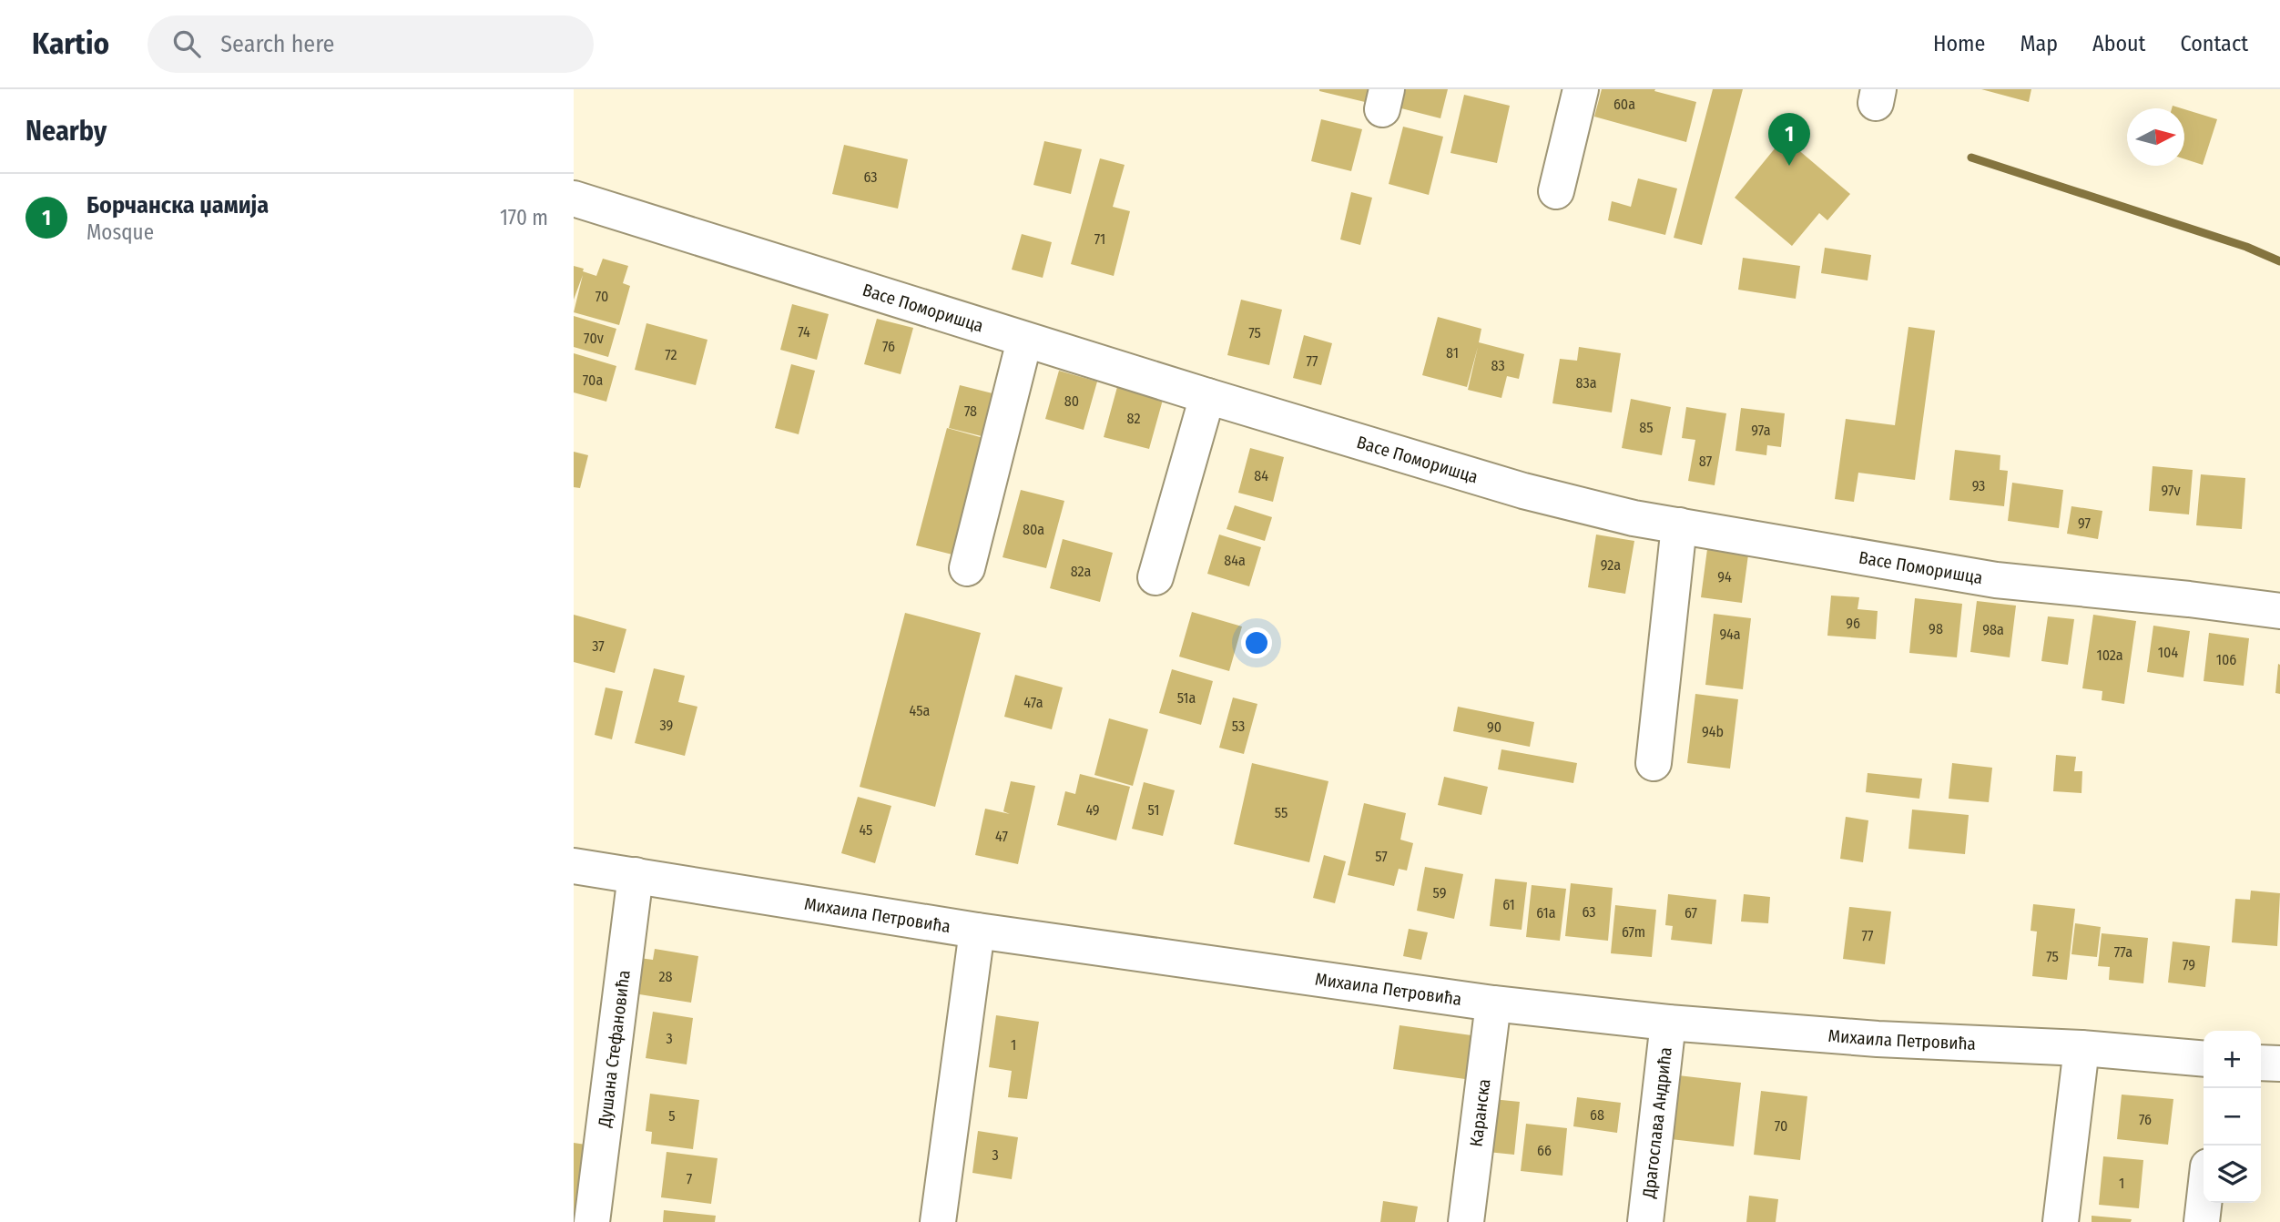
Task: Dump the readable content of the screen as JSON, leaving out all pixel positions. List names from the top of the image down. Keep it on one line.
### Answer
{"streets":{"street":["Васе Поморишца","Михаила Петровића","Душана Стефановића","Каранска","Драгослава Андрића"]},"crossings":[["Михаила Петровића","Душана Стефановића"],["Михаила Петровића","Каранска"],["Михаила Петровића","Драгослава Андрића"]],"house_numbers":["60a","63","71","70","74","75","70v","76","81","72","77","83","70a","83a","80","78","82","85","97a","87","84","93","97v","97","80a","84a","92a","82a","94","96","98","98a","94a","37","104","102a","106","51a","47a","45a","39","53","90","94b","49","51","55","45","47","57","59","61","63","61a","67","67m","77","77a","75","79","28","3","1","68","5","76","70","66","3","7","1"],"north":"right","page":{"header":"Kartio","search":"Search here","nav":["Home","Map","About","Contact"],"heading":"Nearby","pins":"1","list":[{"mark":"1","name":"Борчанска џамија","note":"Mosque","value":"170 m"}],"map_buttons":["+","−"]}}
